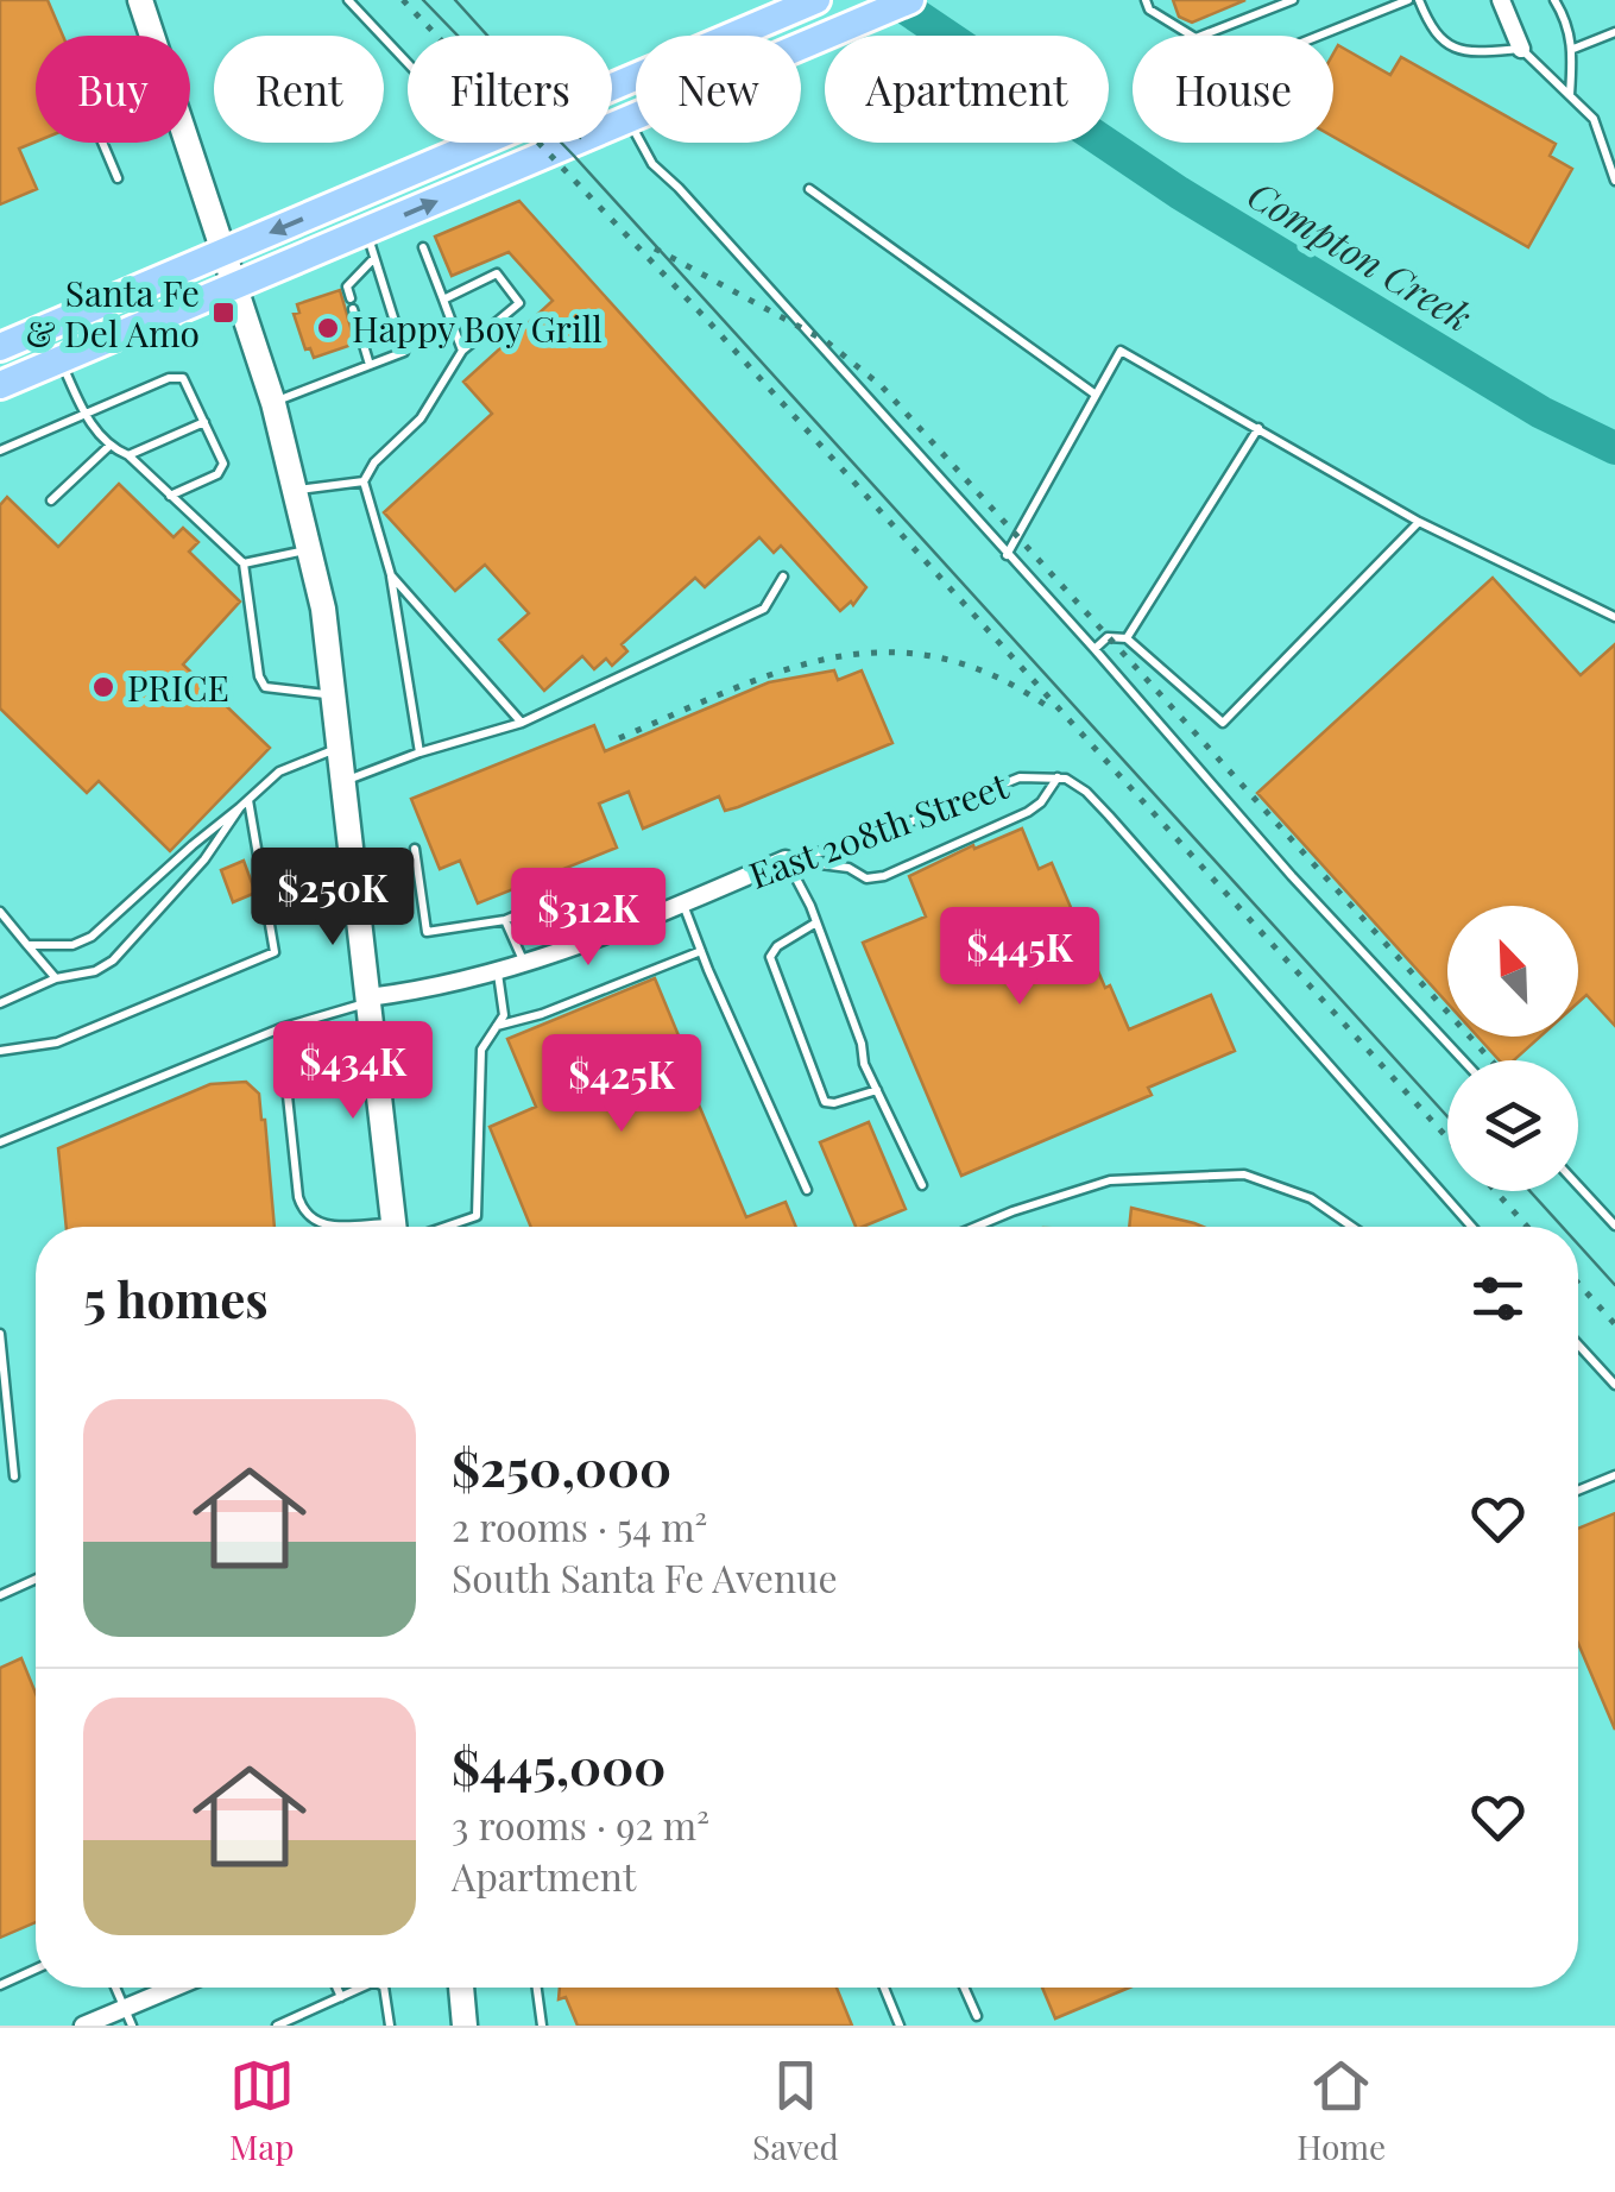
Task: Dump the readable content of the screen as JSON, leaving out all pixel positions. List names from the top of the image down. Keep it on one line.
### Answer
{"streets":{"street":["East 208th Street"]},"water":["Compton Creek"],"places":{"transit":["Santa Fe & Del Amo"],"other":["Happy Boy Grill","PRICE"]},"north":"top left","page":{"chip":["Buy","Rent","Filters","New","Apartment","House"],"price":["$250K","$312K","$445K","$434K","$425K"],"heading":"5 homes","list":[{"name":"$250,000","note":"2 rooms · 54 m² · South Santa Fe Avenue"},{"name":"$445,000","note":"3 rooms · 92 m² · Apartment"}],"tabs":["Map","Saved","Home"]}}
